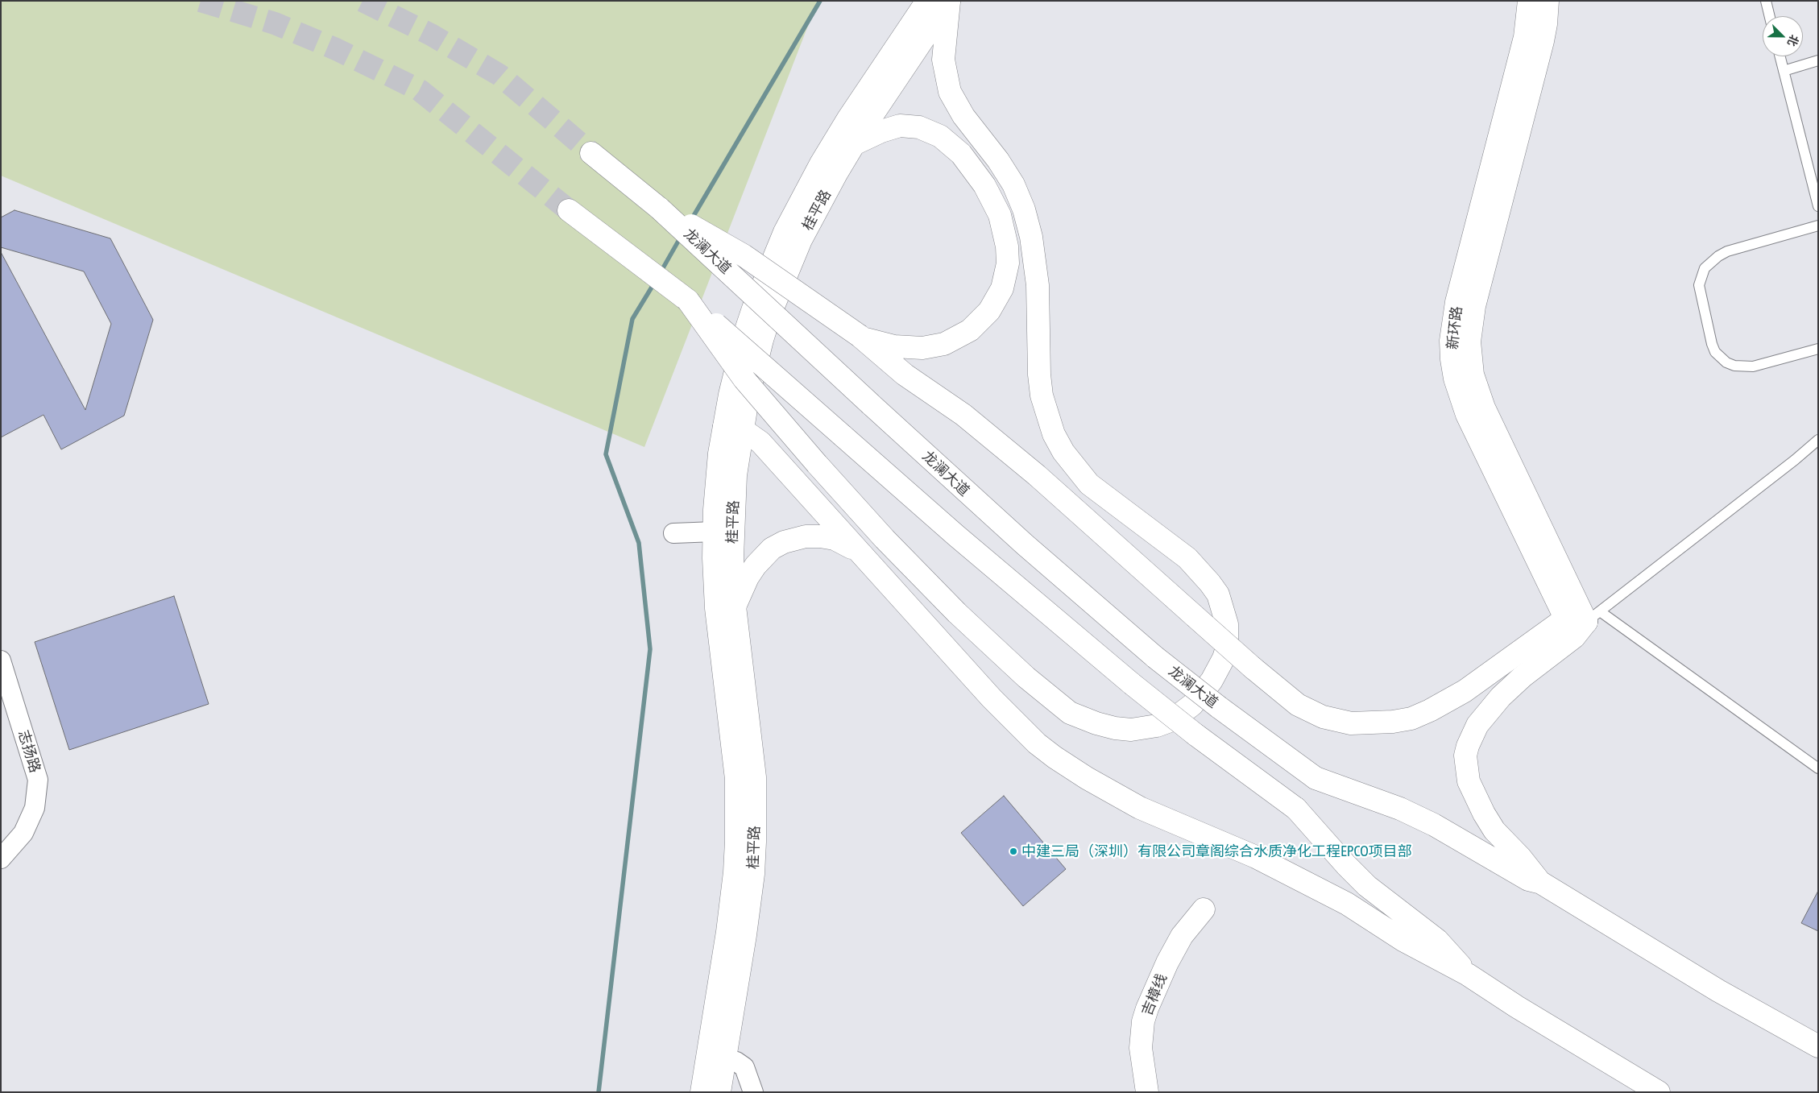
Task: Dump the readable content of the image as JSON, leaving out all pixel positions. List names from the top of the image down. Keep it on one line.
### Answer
{"streets":{"main road":["桂平路","龙澜大道","新环路","吉樟线"],"street":["志扬路"]},"places":["中建三局（深圳）有限公司章阁综合水质净化工程EPCO项目部"],"north":"bottom right"}
